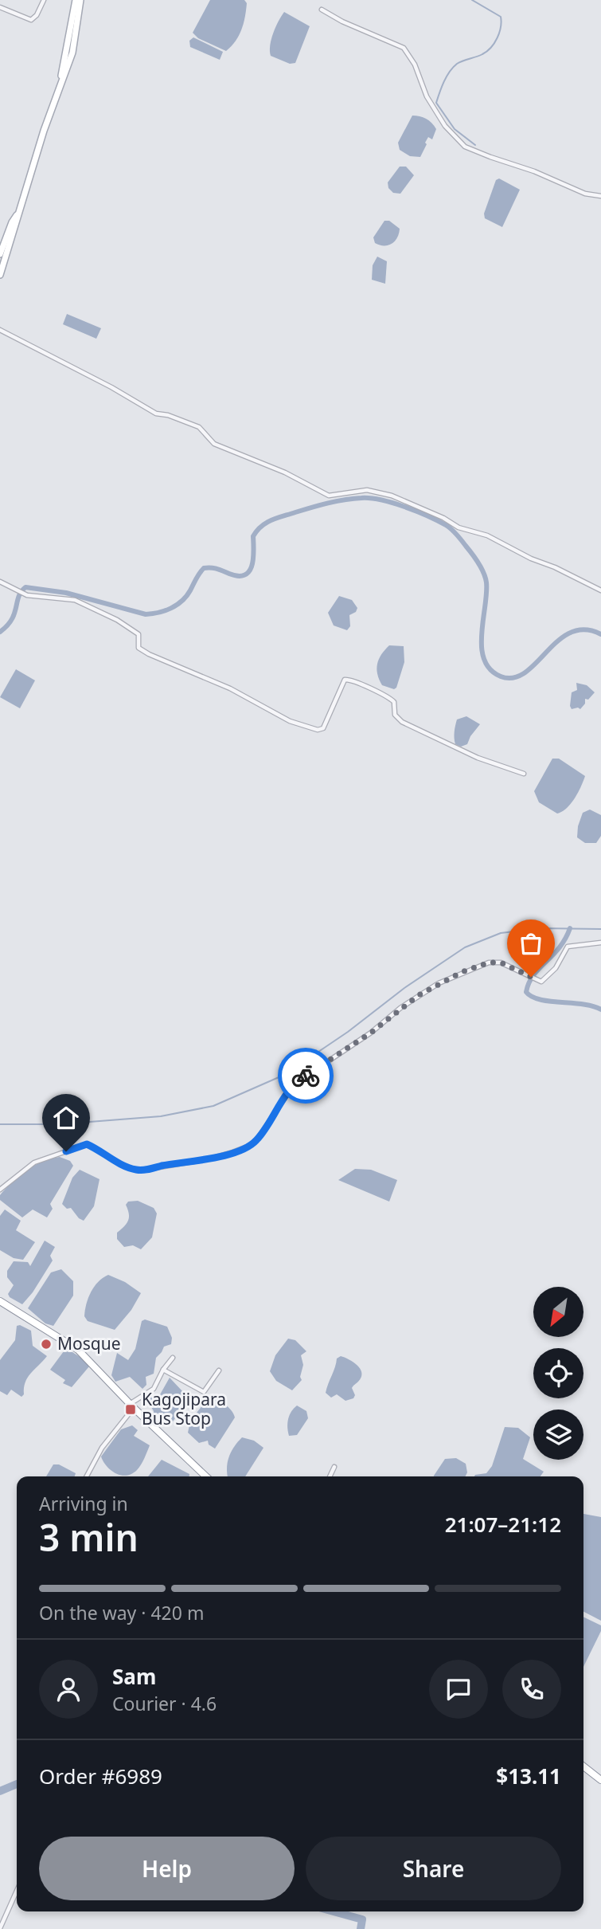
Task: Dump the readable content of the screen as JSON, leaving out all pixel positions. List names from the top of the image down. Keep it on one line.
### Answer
{"places":{"other":["Mosque"],"transit":["Kagojipara Bus Stop"]},"north":"bottom left","page":{"heading":["3 min","Arriving in","21:07–21:12"],"panel":["Sam","Courier · 4.6","Order #6989","$13.11"],"bar":"On the way · 420 m","buttons":["Help","Share"]}}
